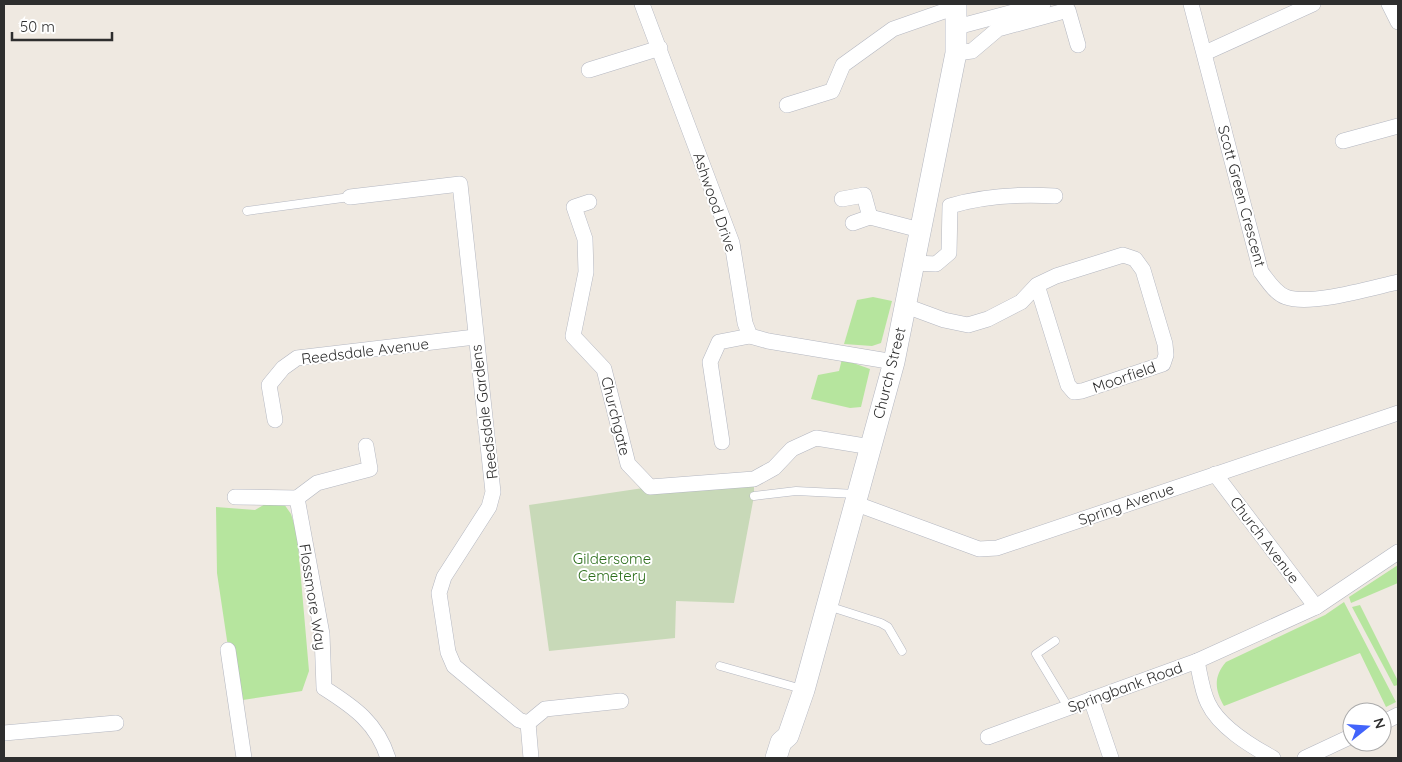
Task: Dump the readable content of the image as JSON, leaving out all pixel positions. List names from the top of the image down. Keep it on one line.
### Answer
{"streets":{"main road":["Church Street"],"street":["Scott Green Crescent","Ashwood Drive","Reedsdale Avenue","Moorfield","Reedsdale Gardens","Churchgate","Spring Avenue","Church Avenue","Flossmore Way","Springbank Road"]},"crossings":[["Reedsdale Avenue","Reedsdale Gardens"],["Church Street","Moorfield"],["Church Street","Churchgate"],["Church Street","Spring Avenue"],["Spring Avenue","Church Avenue"]],"parks":["Gildersome Cemetery"],"scale_bar":"50 m","north":"right"}
